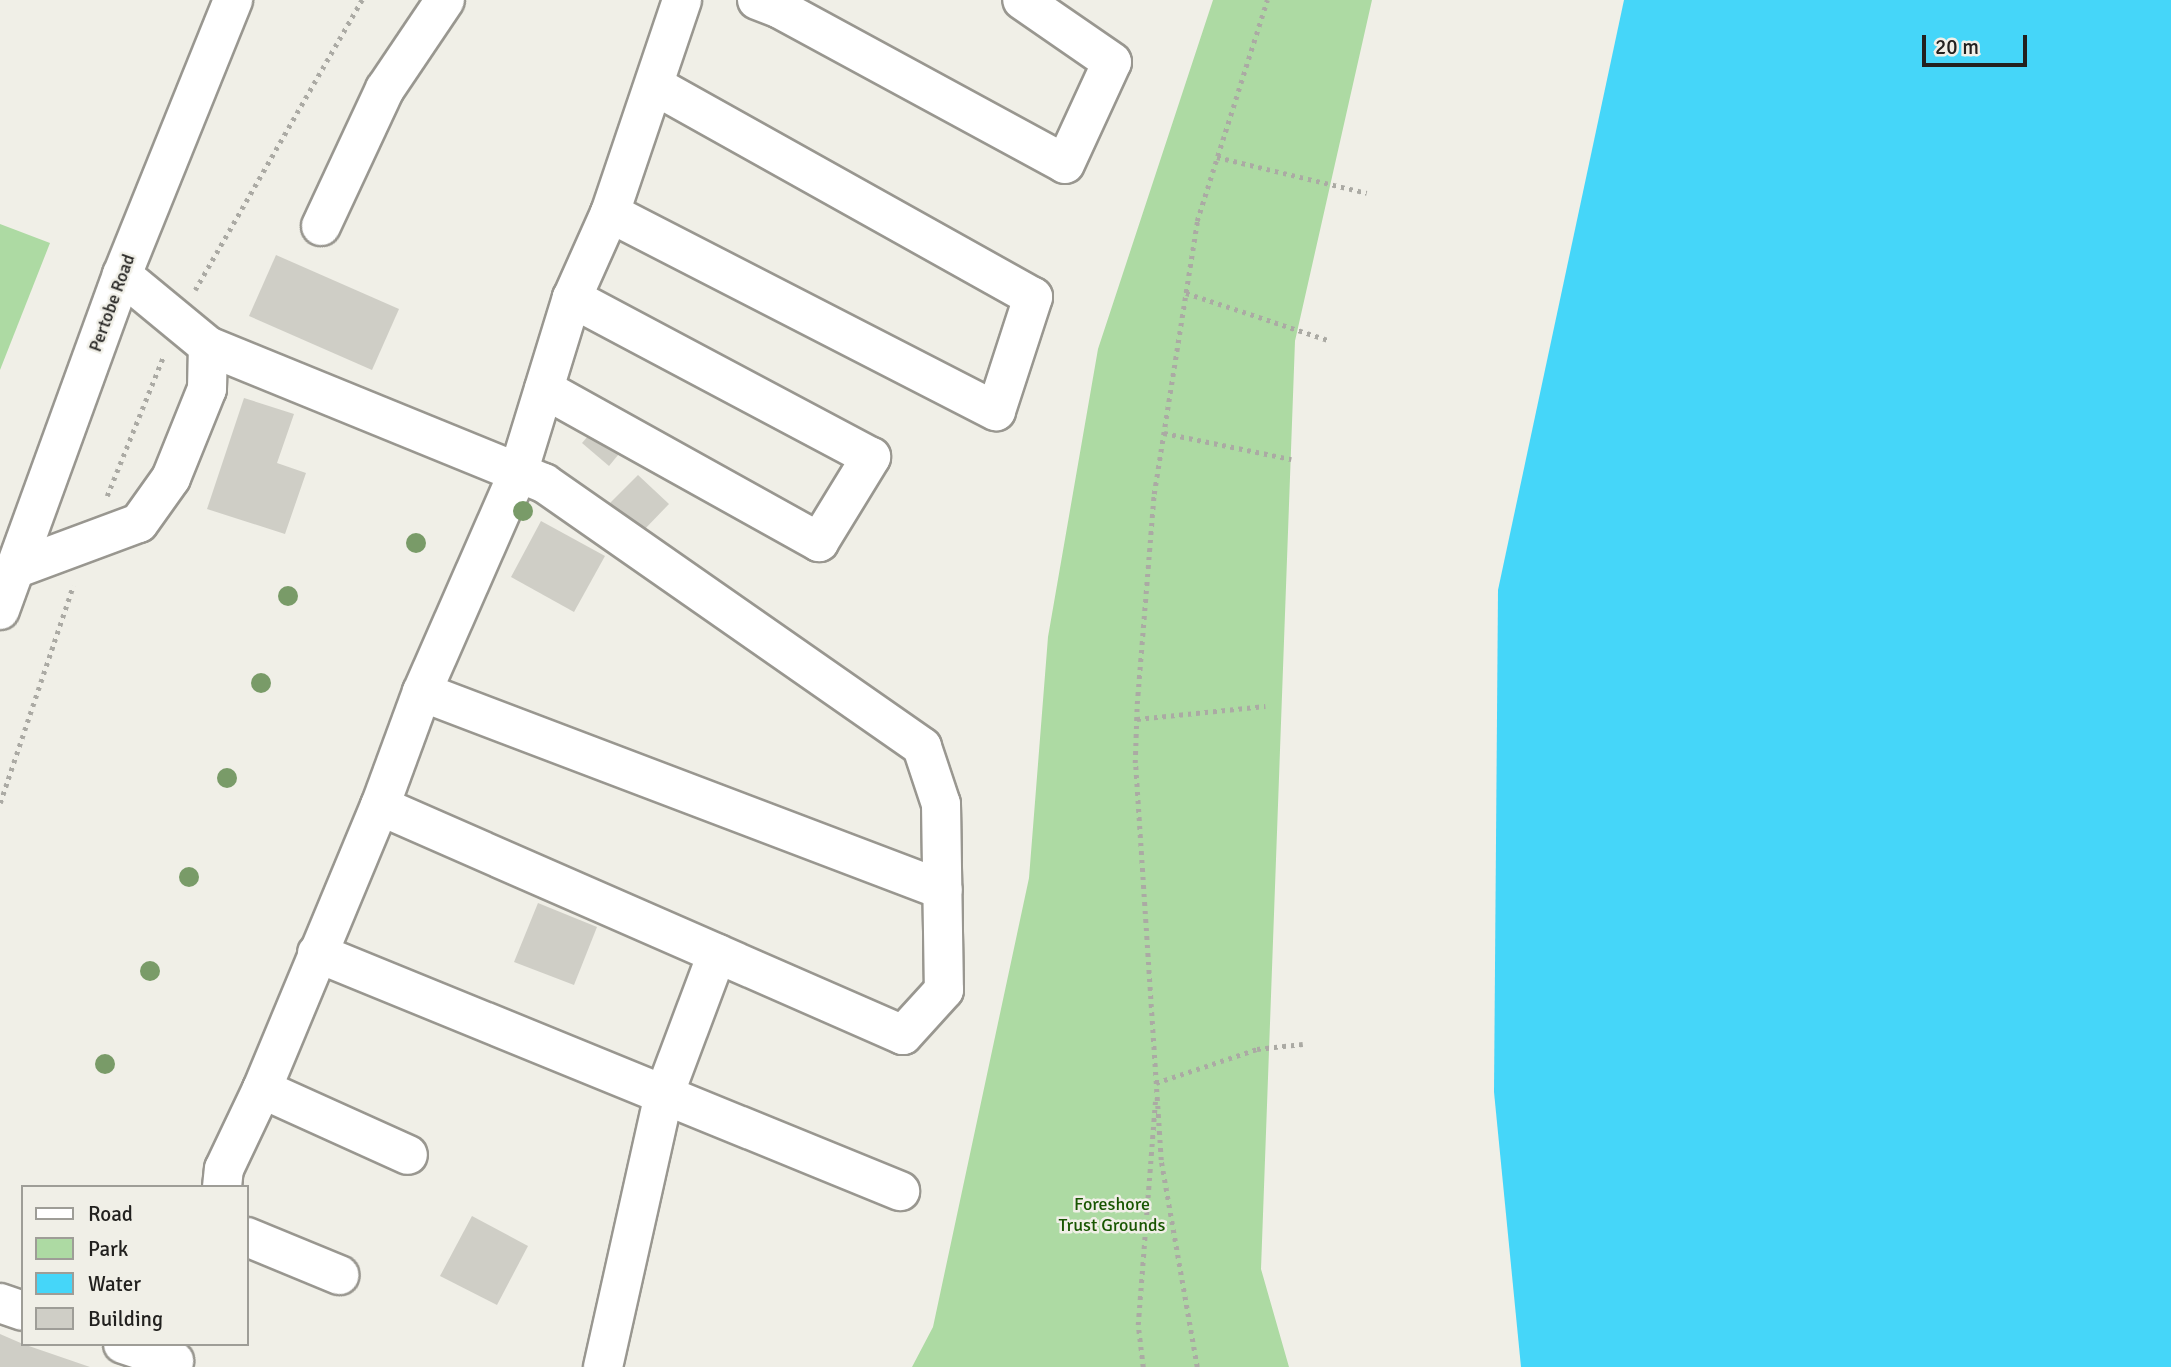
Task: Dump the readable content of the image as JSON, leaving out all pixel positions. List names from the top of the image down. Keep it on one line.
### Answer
{"streets":{"street":["Pertobe Road"]},"parks":["Foreshore Trust Grounds"],"legend":["Road","Park","Water","Building"],"scale_bar":"20 m"}
